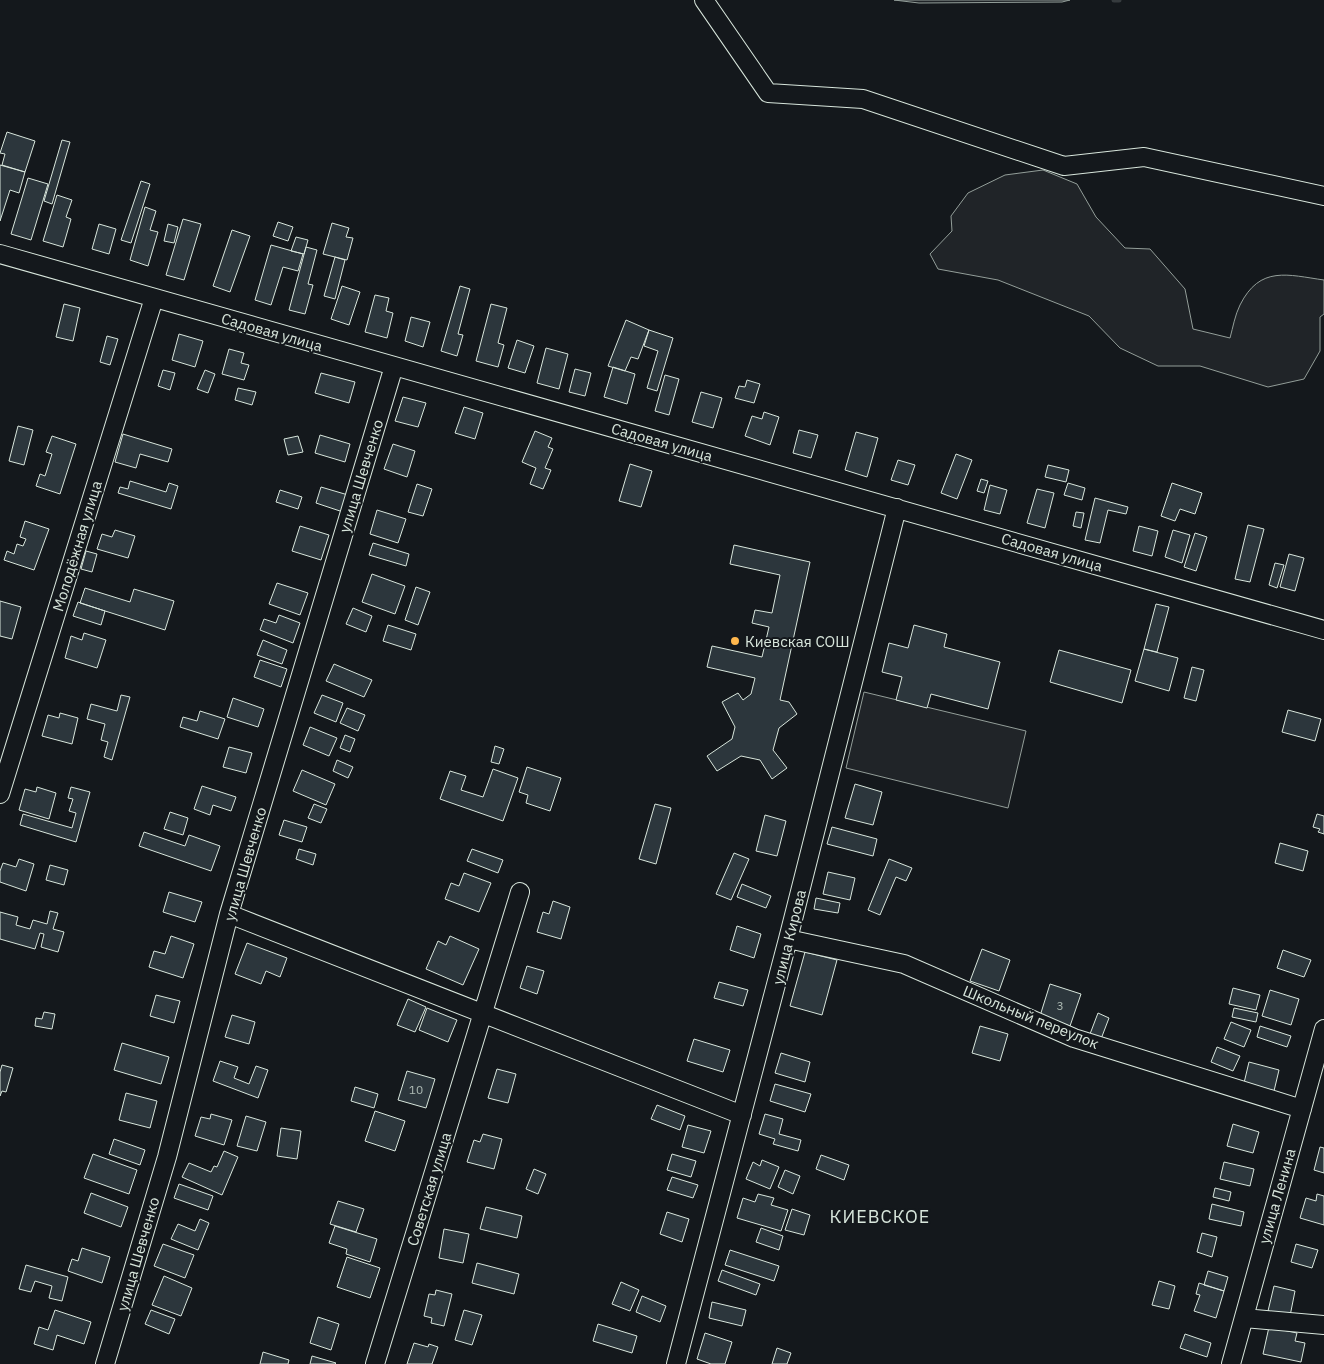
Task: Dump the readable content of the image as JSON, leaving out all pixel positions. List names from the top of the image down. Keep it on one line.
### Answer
{"streets":{"street":["Садовая улица","улица Шевченко","Молодёжная улица","улица Кирова","Школьный переулок","Советская улица","улица Ленина"]},"crossings":[["Садовая улица","улица Шевченко"],["Садовая улица","Молодёжная улица"],["Садовая улица","улица Кирова"],["улица Кирова","Школьный переулок"],["Школьный переулок","улица Ленина"]],"districts":["КИЕВСКОЕ"],"places":["Киевская СОШ"],"house_numbers":["3","10"]}
